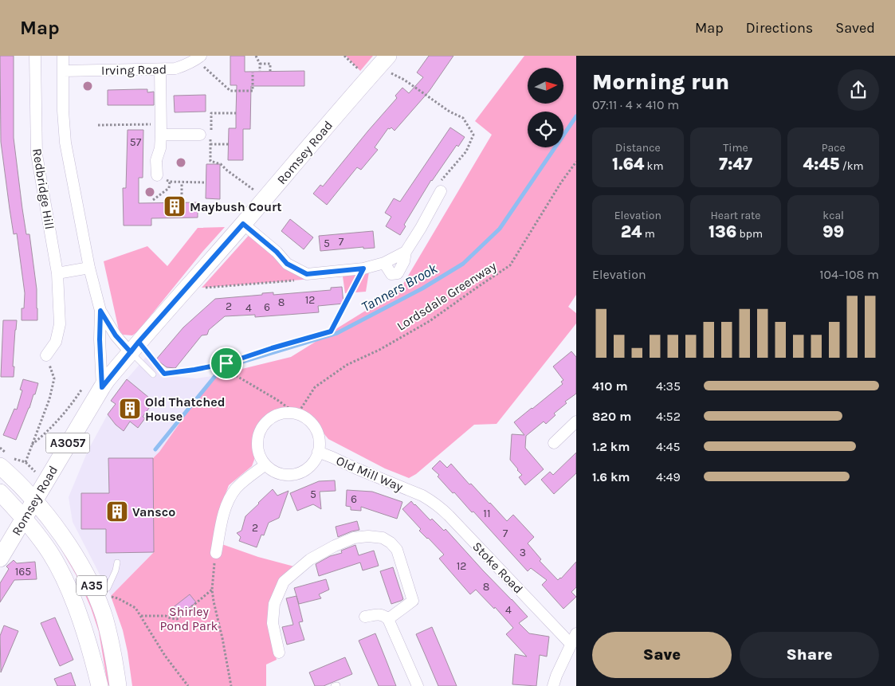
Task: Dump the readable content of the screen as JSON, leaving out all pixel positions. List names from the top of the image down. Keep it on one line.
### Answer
{"streets":{"main road":["Romsey Road","A3057","A35"],"street":["Irving Road","Redbridge Hill","Old Mill Way","Stoke Road"],"path":["Lordsdale Greenway"]},"crossings":[["Romsey Road","A35"],["Lordsdale Greenway","Old Mill Way"],["Old Mill Way","Stoke Road"]],"water":["Tanners Brook"],"parks":["Shirley Pond Park"],"places":{"building":["Maybush Court","Old Thatched House","Vansco"]},"house_numbers":["57","7","5","12","8","2","6","4","5","6","11","2","7","3","12","165","8","4"],"north":"right","page":{"header":"Map","nav":["Map","Directions","Saved"],"heading":["Morning run","07:11 · 4 × 410 m"],"stats":[["Distance","1.64 km"],["Time","7:47"],["Pace","4:45 /km"],["Elevation","24 m"],["Heart rate","136 bpm"],["kcal","99"]],"chart":["Elevation","104–108 m"],"list":[{"name":"410 m","note":"4:35"},{"name":"820 m","note":"4:52"},{"name":"1.2 km","note":"4:45"},{"name":"1.6 km","note":"4:49"}],"buttons":["Save","Share"]}}
